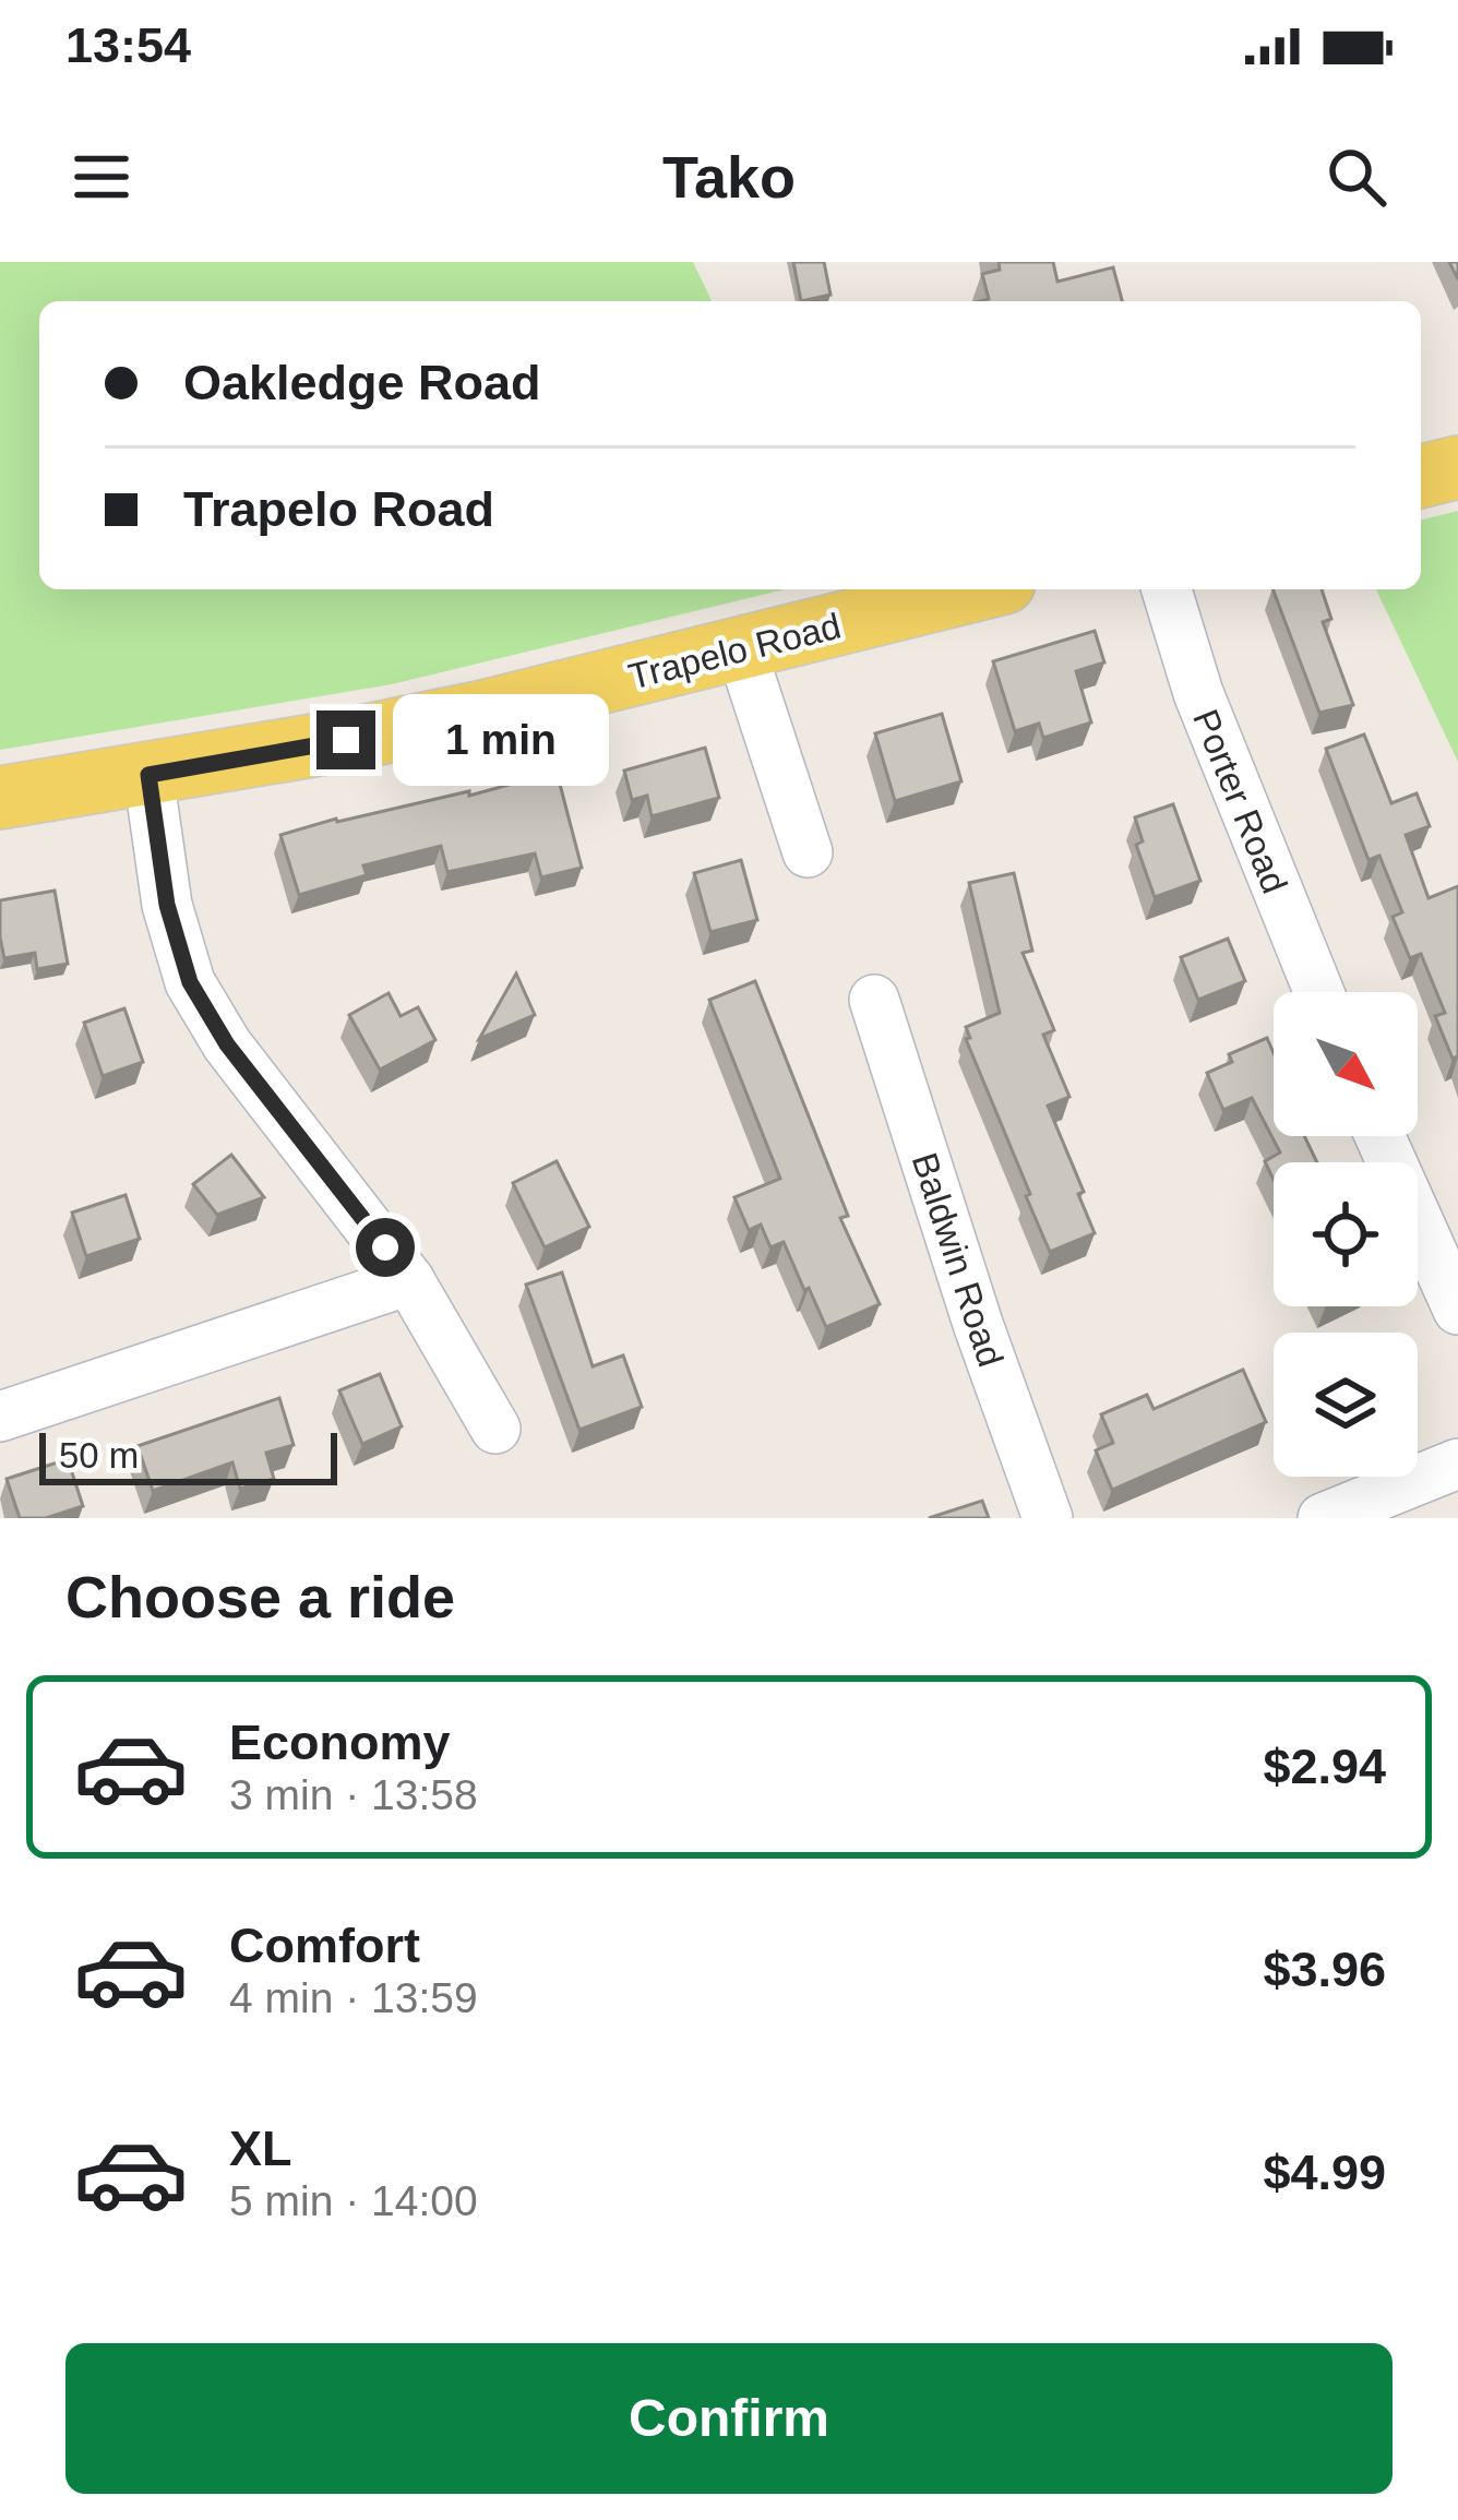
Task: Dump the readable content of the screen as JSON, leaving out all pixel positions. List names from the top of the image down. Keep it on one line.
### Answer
{"streets":{"main road":["Trapelo Road"],"street":["Porter Road","Baldwin Road"]},"scale_bar":"50 m","north":"bottom right","page":{"status":"13:54","header":"Tako","banner":["Oakledge Road","Trapelo Road"],"bubble":"1 min","scale":"50 m","heading":"Choose a ride","list":[{"name":"Economy","note":"3 min · 13:58","value":"$2.94"},{"name":"Comfort","note":"4 min · 13:59","value":"$3.96"},{"name":"XL","note":"5 min · 14:00","value":"$4.99"}],"buttons":"Confirm"}}
